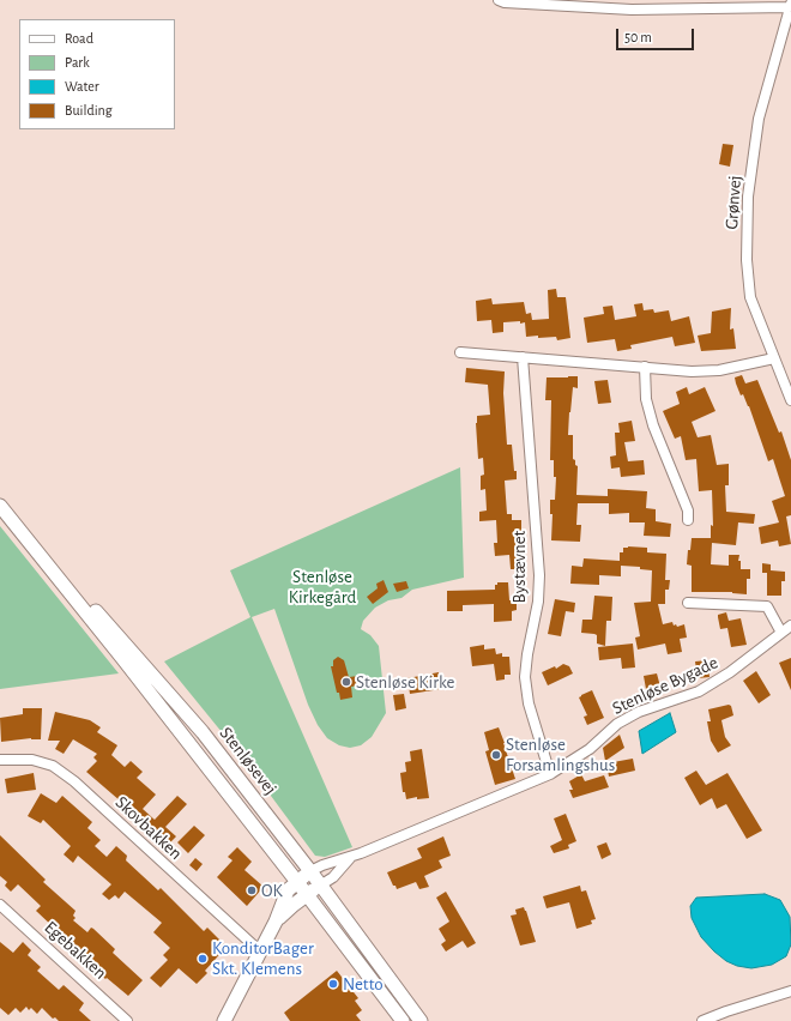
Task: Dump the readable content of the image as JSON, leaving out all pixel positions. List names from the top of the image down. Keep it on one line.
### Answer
{"streets":{"street":["Grønvej","Bystævnet","Stenløse Bygade","Stenløsevej","Skovbakken","Egebakken"]},"crossings":[["Bystævnet","Stenløse Bygade"],["Stenløse Bygade","Stenløsevej"]],"parks":["Stenløse Kirkegård"],"places":["Stenløse Kirke","Stenløse Forsamlingshus","OK","KonditorBager Skt. Klemens","Netto"],"legend":["Road","Park","Water","Building"],"scale_bar":"50 m"}
